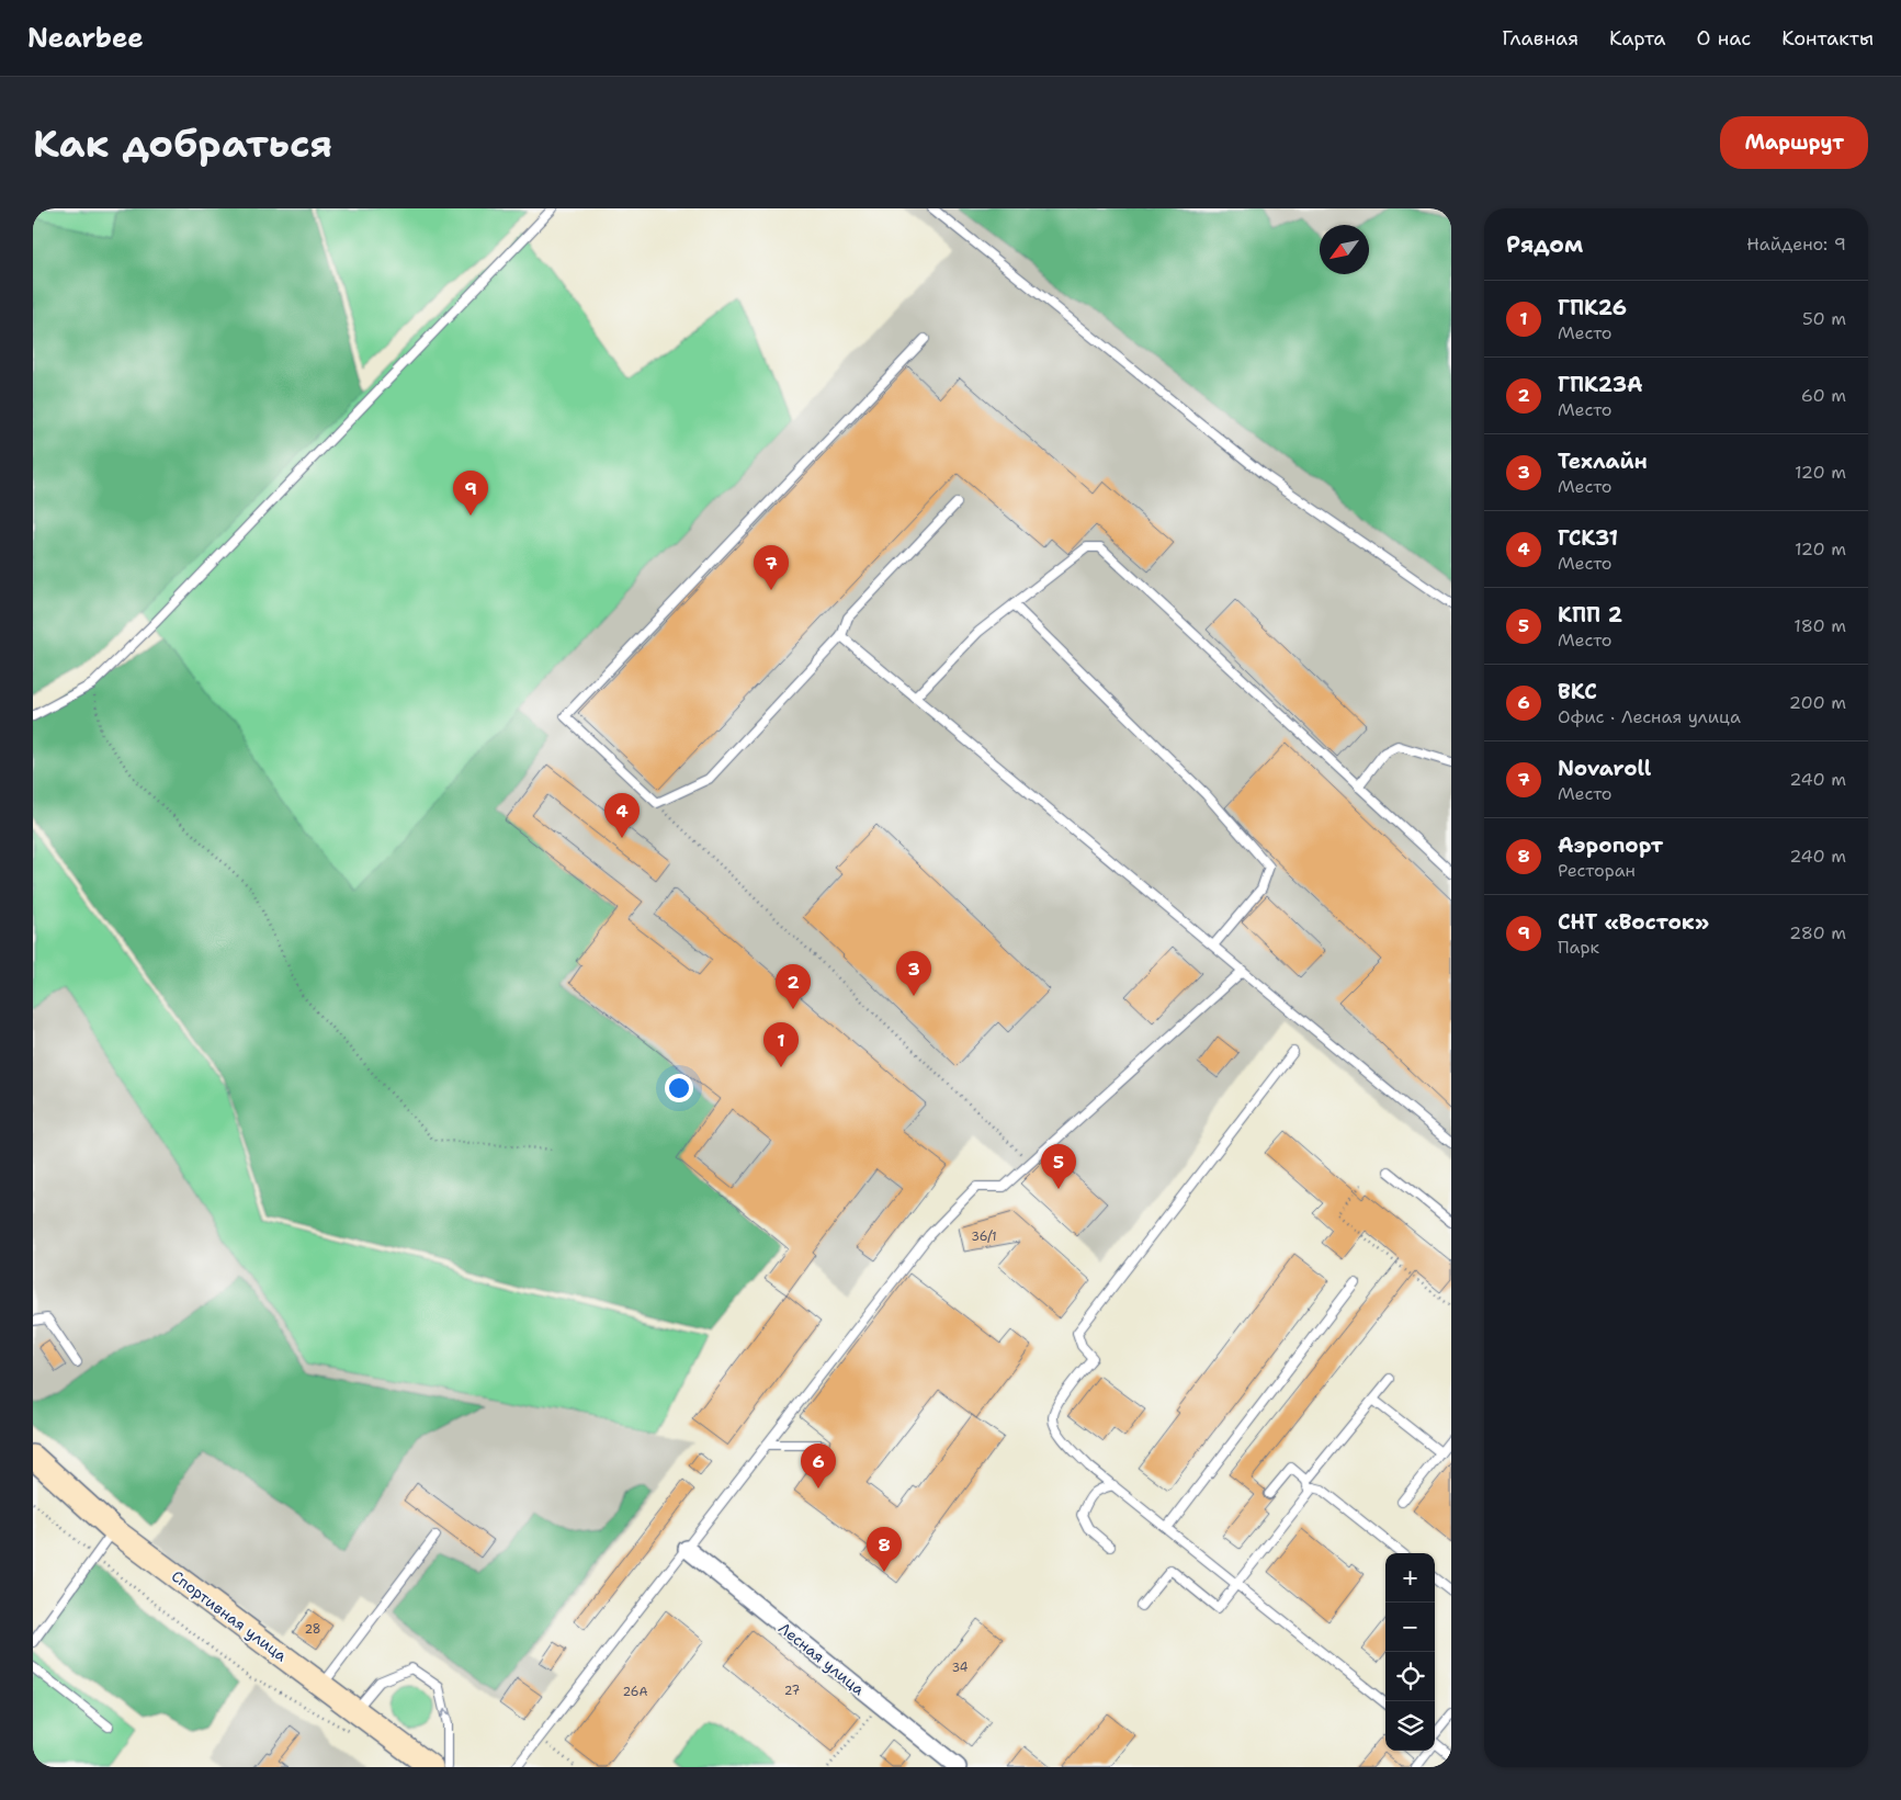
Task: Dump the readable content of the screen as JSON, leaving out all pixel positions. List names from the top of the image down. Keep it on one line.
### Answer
{"streets":{"street":["Спортивная улица","Лесная улица"]},"house_numbers":["36/1","28","34","27","26А"],"north":"bottom left","page":{"header":"Nearbee","nav":["Главная","Карта","О нас","Контакты"],"buttons":"Маршрут","title":"Как добраться","heading":["Рядом","Найдено: 9"],"list":[{"mark":"1","name":"ГПК26","note":"Место","value":"50 m"},{"mark":"2","name":"ГПК23А","note":"Место","value":"60 m"},{"mark":"3","name":"Техлайн","note":"Место","value":"120 m"},{"mark":"4","name":"ГСК31","note":"Место","value":"120 m"},{"mark":"5","name":"КПП 2","note":"Место","value":"180 m"},{"mark":"6","name":"ВКС","note":"Офис · Лесная улица","value":"200 m"},{"mark":"7","name":"Novaroll","note":"Место","value":"240 m"},{"mark":"8","name":"Аэропорт","note":"Ресторан","value":"240 m"},{"mark":"9","name":"СНТ «Восток»","note":"Парк","value":"280 m"}],"pins":["9","7","4","3","2","1","5","6","8"],"map_buttons":["+","−"]}}
